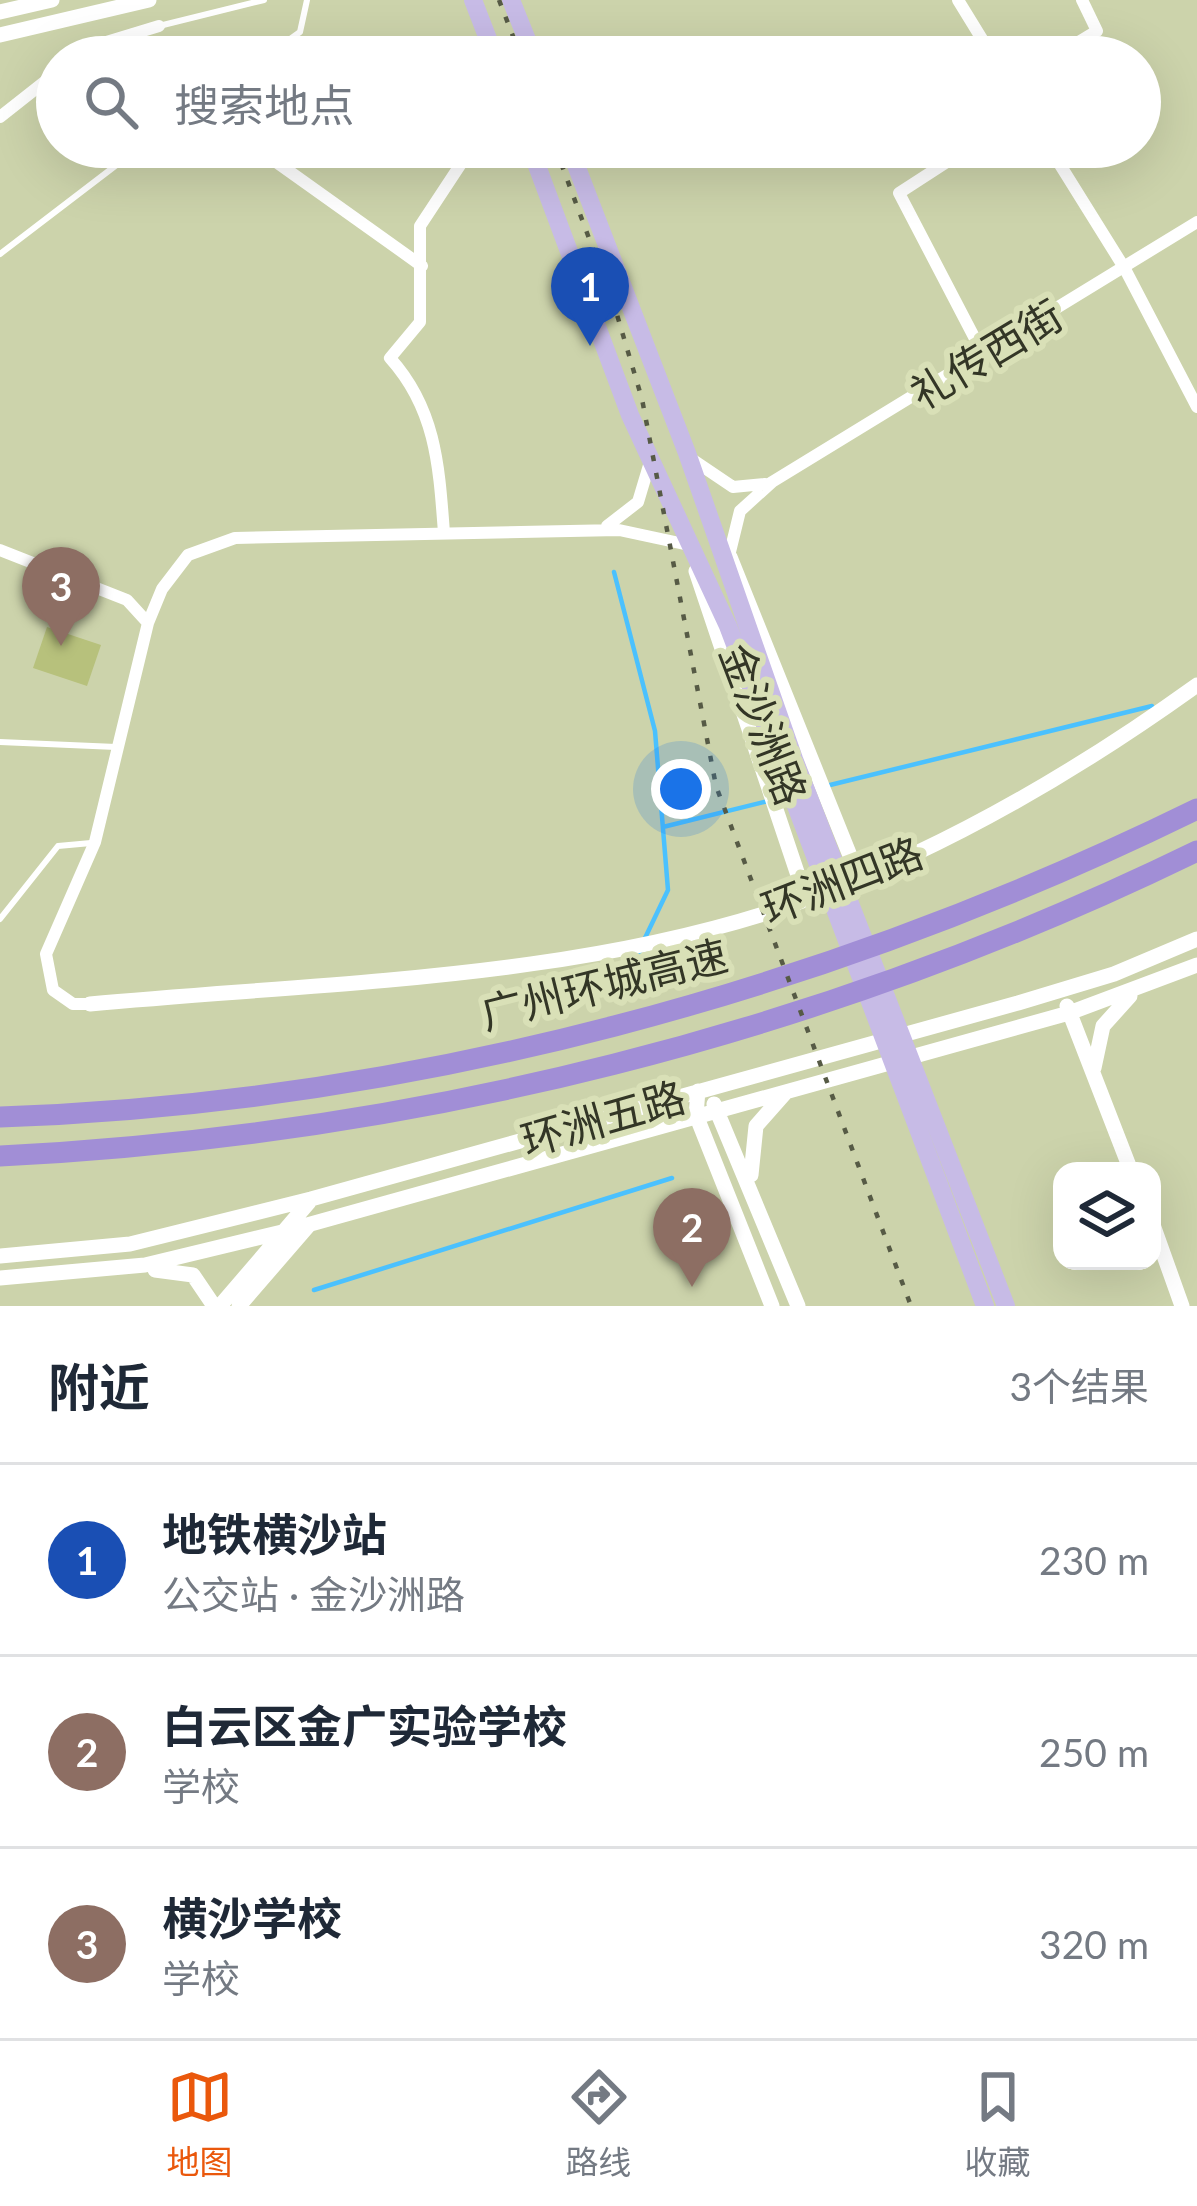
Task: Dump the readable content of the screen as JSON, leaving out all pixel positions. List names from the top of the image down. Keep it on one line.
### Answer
{"streets":{"highway":["广州环城高速"],"main road":["金沙洲路"],"street":["礼传西街","环洲四路","环洲五路"]},"page":{"search":"搜索地点","pins":["1","3","2"],"heading":["附近","3个结果"],"list":[{"mark":"1","name":"地铁横沙站","note":"公交站 · 金沙洲路","value":"230 m"},{"mark":"2","name":"白云区金广实验学校","note":"学校","value":"250 m"},{"mark":"3","name":"横沙学校","note":"学校","value":"320 m"}],"nav":["地图","路线","收藏"]}}
